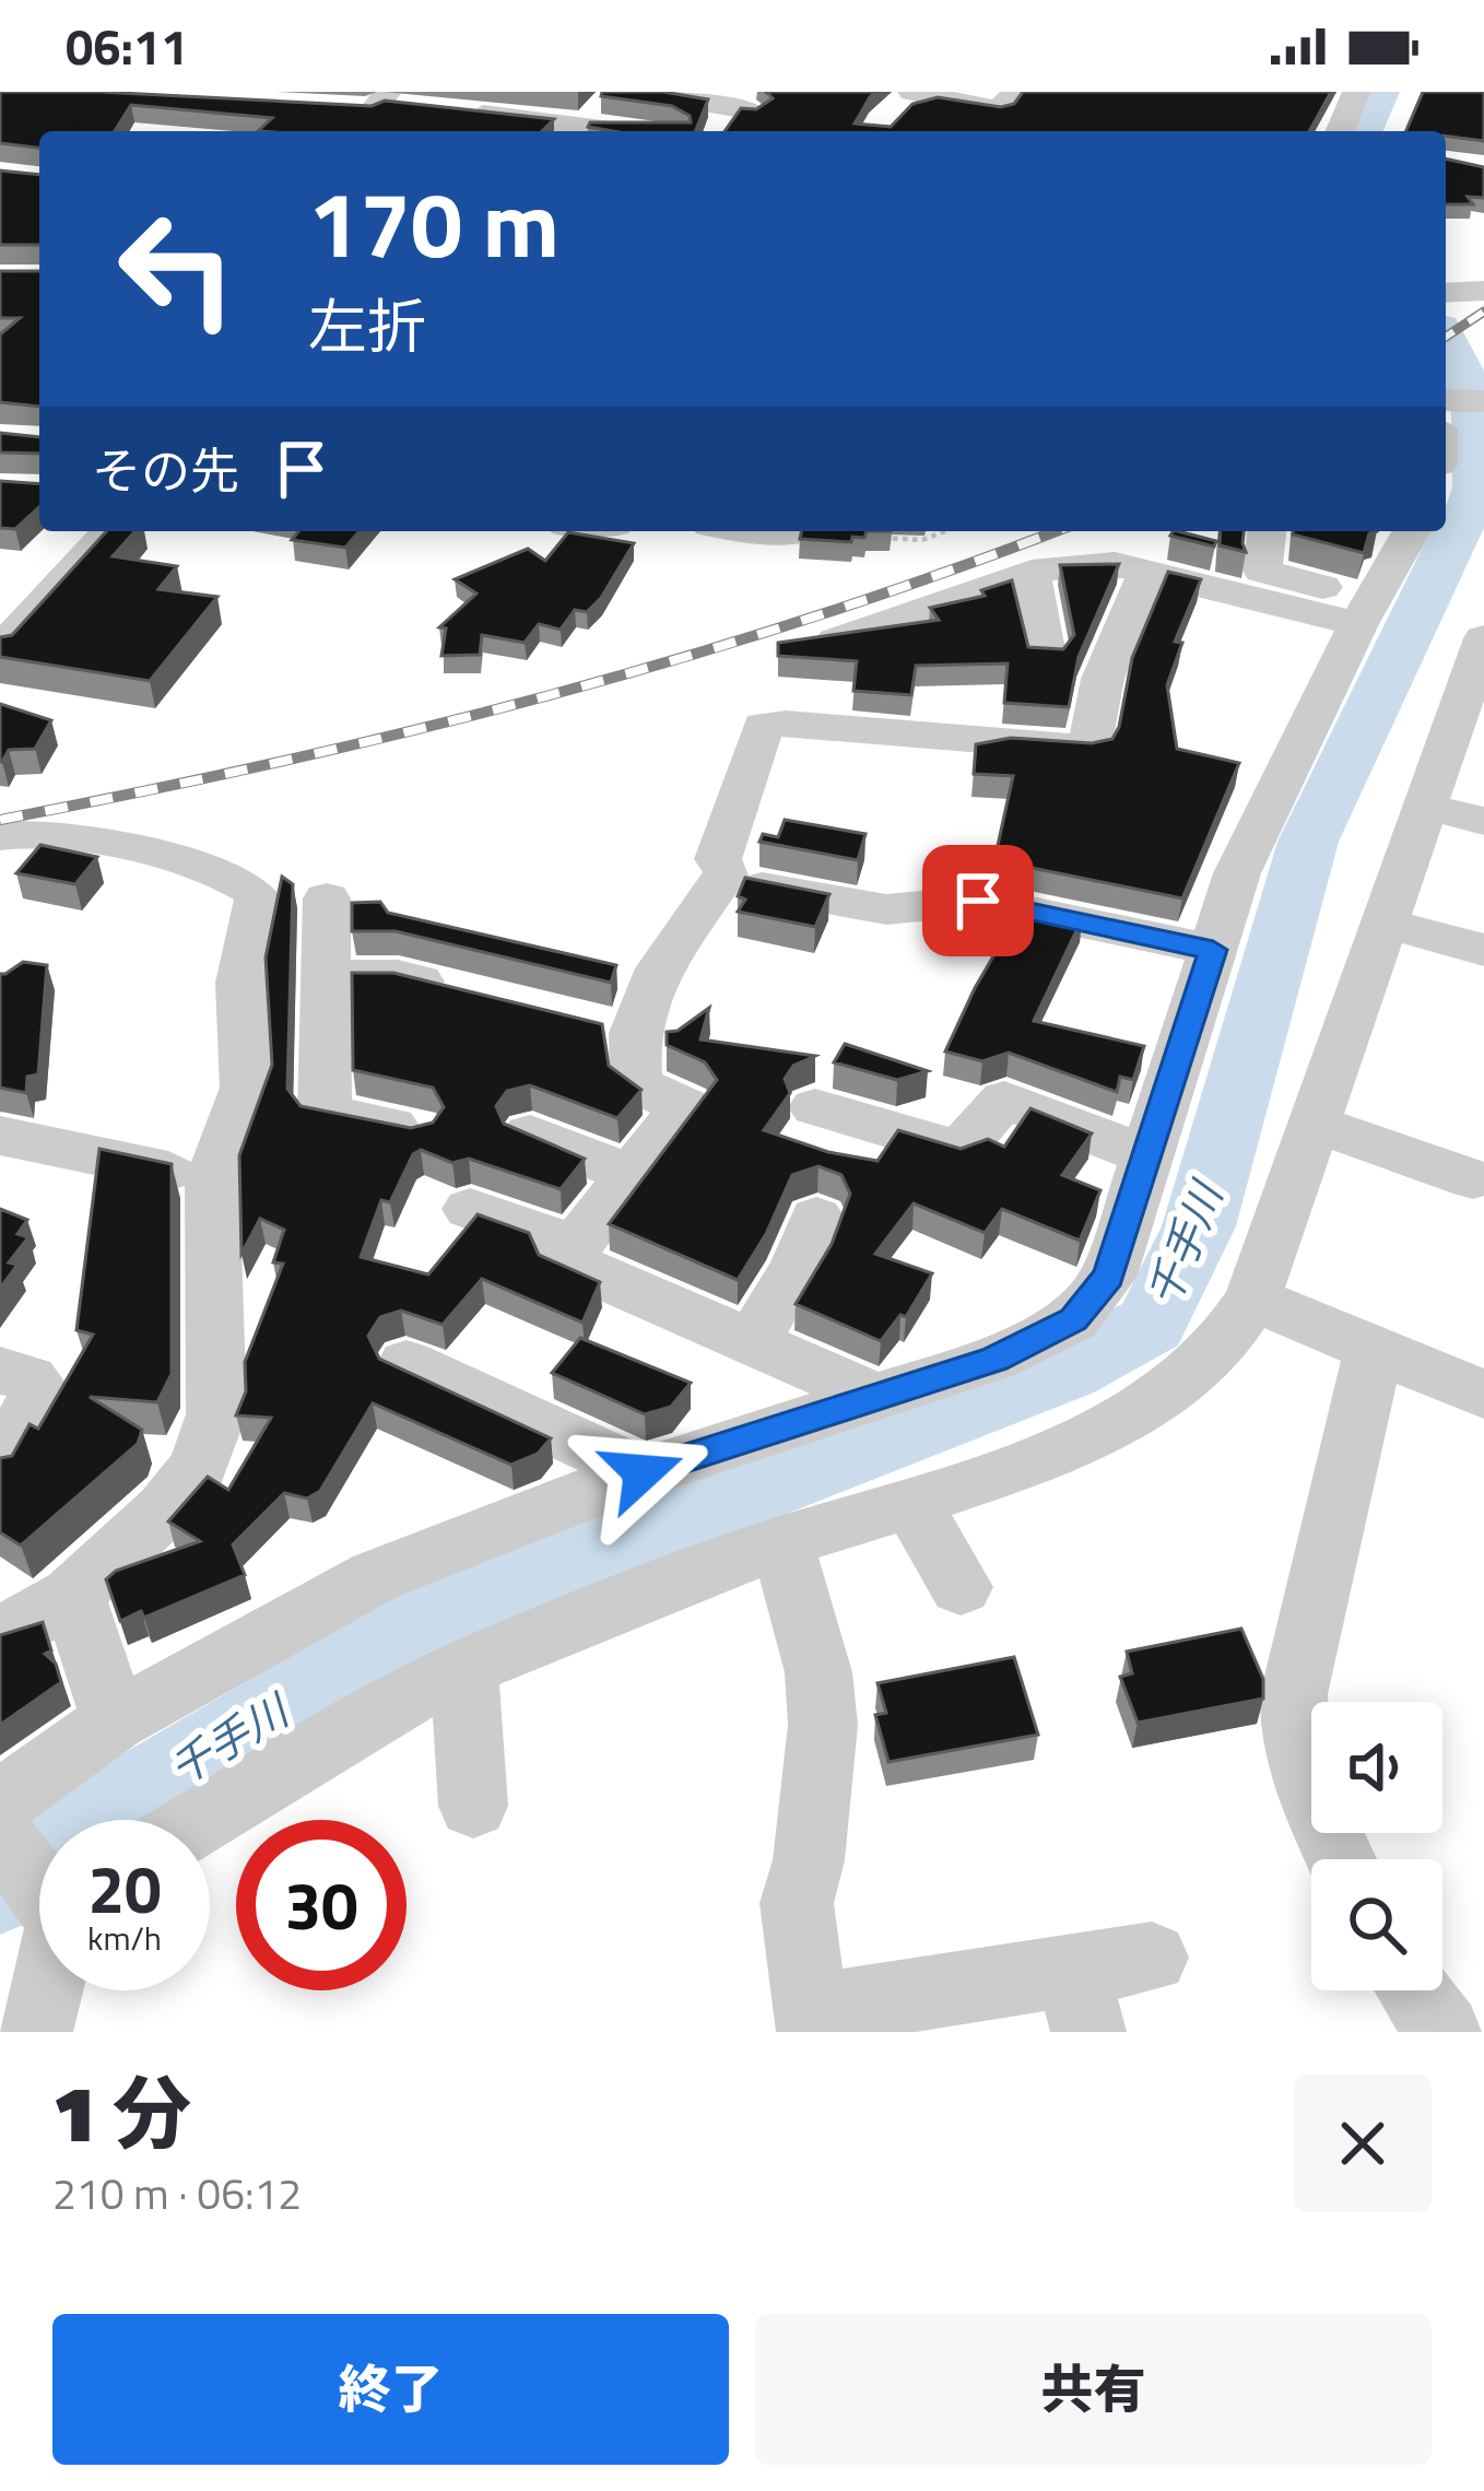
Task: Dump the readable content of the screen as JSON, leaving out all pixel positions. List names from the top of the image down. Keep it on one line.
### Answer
{"water":["千手川"],"page":{"status":"06:11","turn":["170 m","左折"],"then":"その先","speed":"20 km/h","limit":"30","heading":["1 分","210 m · 06:12"],"buttons":["終了","共有"]}}
